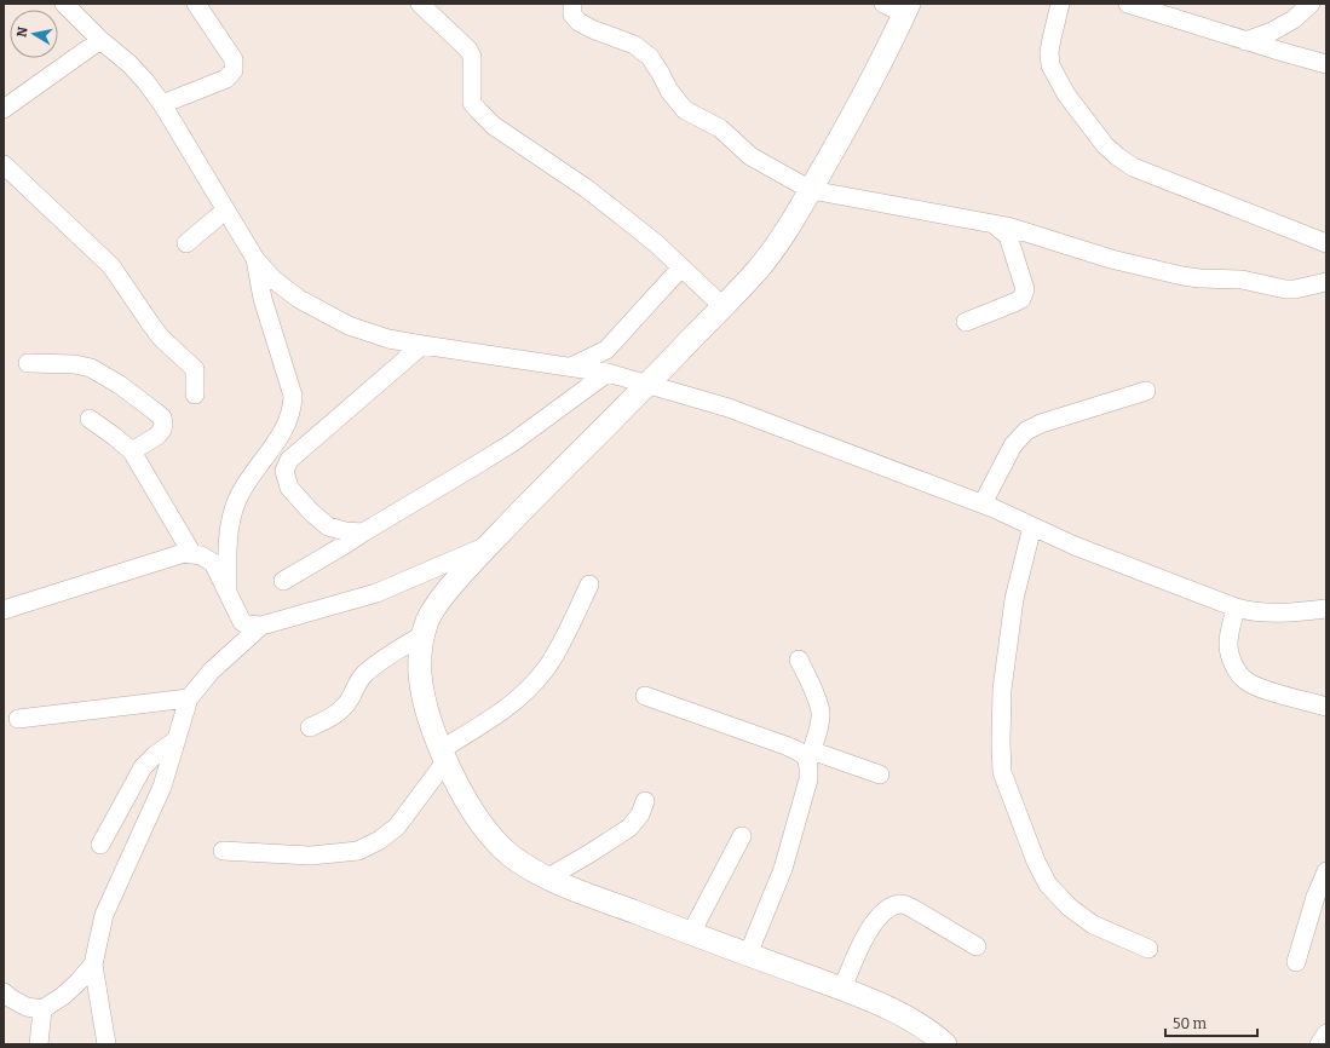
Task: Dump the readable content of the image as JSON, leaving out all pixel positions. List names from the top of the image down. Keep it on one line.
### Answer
{"scale_bar":"50 m","north":"left"}
